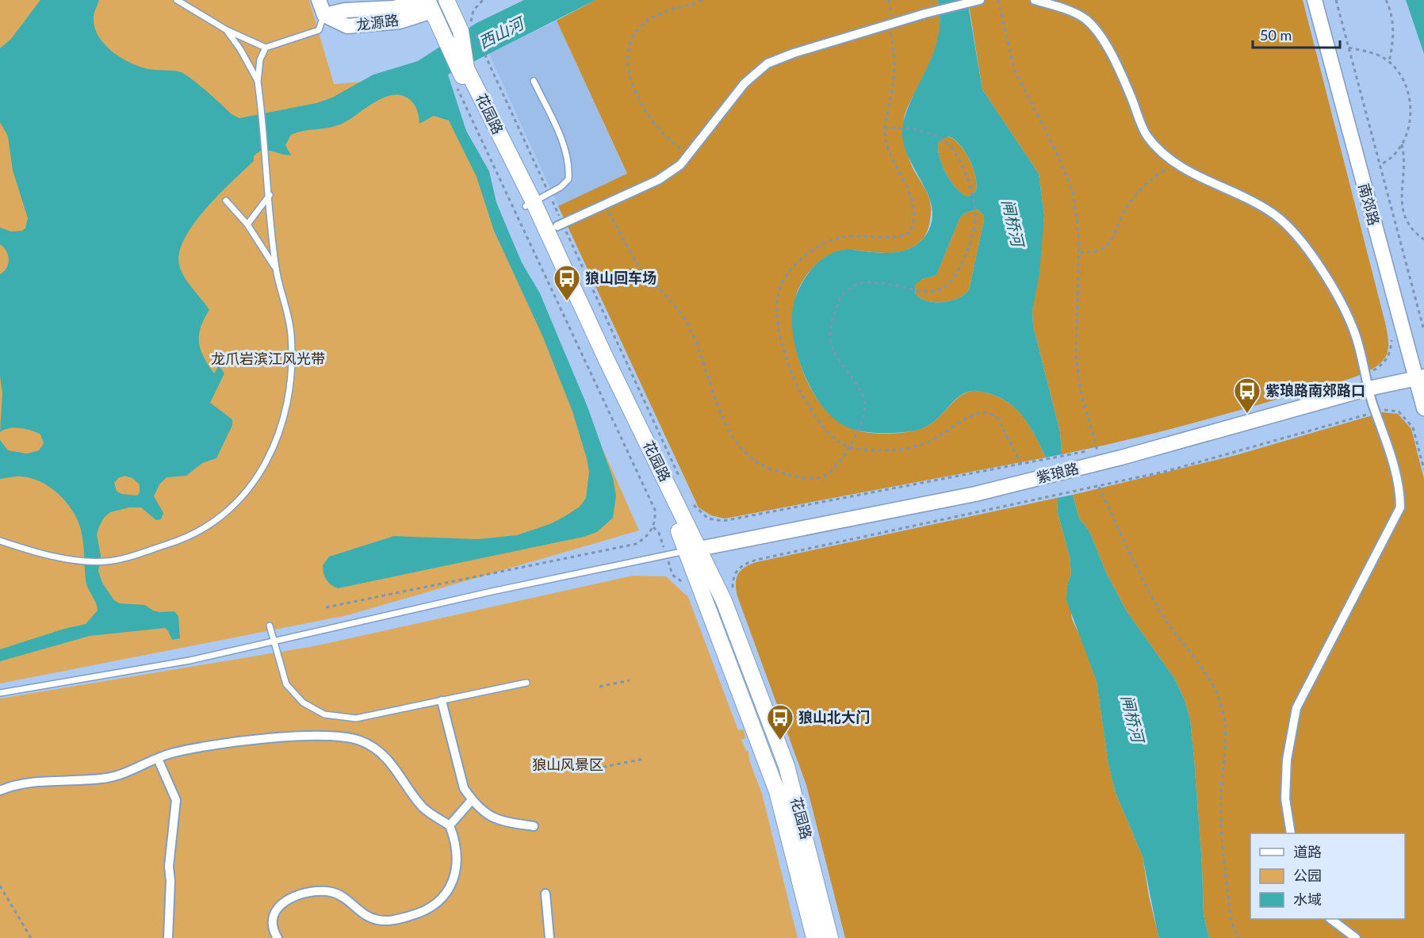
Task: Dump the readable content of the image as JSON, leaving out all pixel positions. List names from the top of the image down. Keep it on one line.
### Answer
{"streets":{"main road":["花园路"],"street":["龙源路","南郊路","紫琅路"]},"crossings":[["龙源路","花园路"],["花园路","紫琅路"],["南郊路","紫琅路"]],"water":["西山河","闸桥河"],"parks":["龙爪岩滨江风光带","狼山风景区"],"places":{"bus stop":["狼山回车场","紫琅路南郊路口","狼山北大门"]},"legend":["道路","公园","水域"],"scale_bar":"50 m"}
